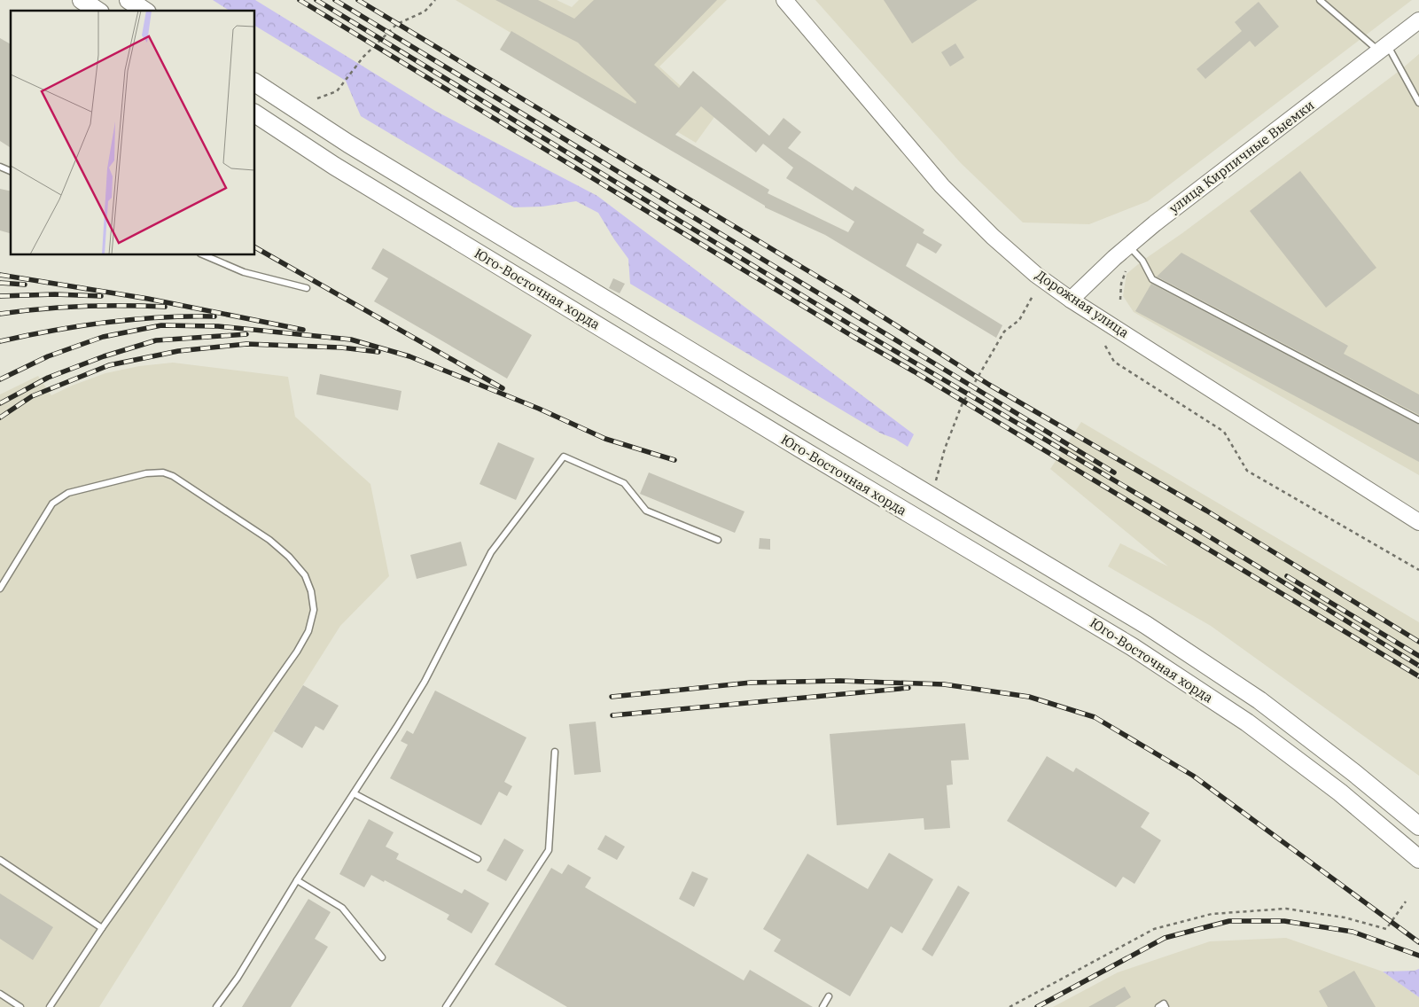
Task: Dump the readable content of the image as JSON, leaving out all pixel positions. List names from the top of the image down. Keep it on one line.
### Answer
{"streets":{"main road":["улица Кирпичные Выемки","Юго-Восточная хорда","Дорожная улица"]},"crossings":[["улица Кирпичные Выемки","Дорожная улица"]]}
